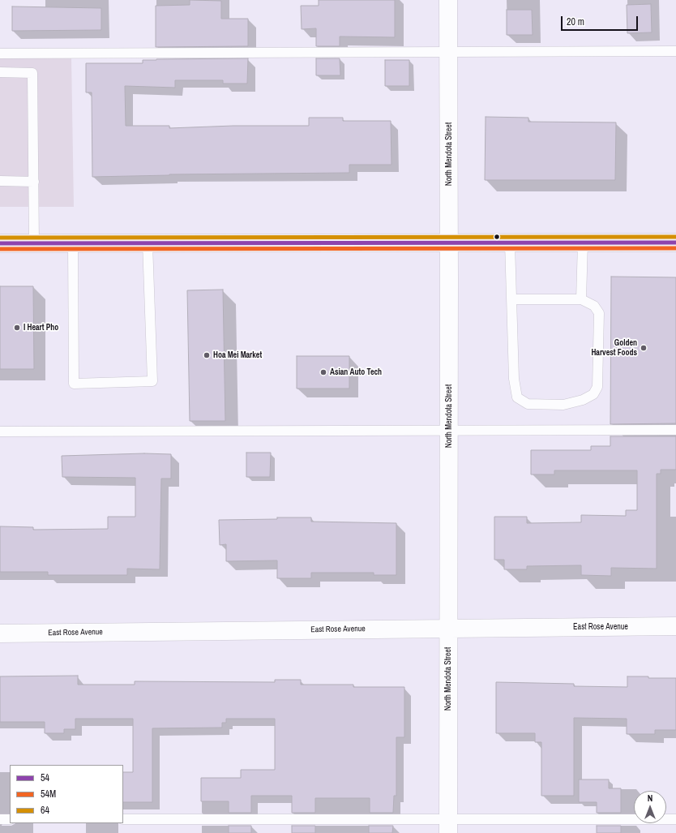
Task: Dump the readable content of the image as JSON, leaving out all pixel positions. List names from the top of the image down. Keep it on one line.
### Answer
{"streets":{"street":["North Mendota Street","East Rose Avenue"]},"crossings":[["North Mendota Street","East Rose Avenue"]],"places":["I Heart Pho","Golden Harvest Foods","Hoa Mei Market","Asian Auto Tech"],"lines":["transit line 64","transit line 54","transit line 54M"],"legend":["54","54M","64"],"scale_bar":"20 m","north":"top"}
